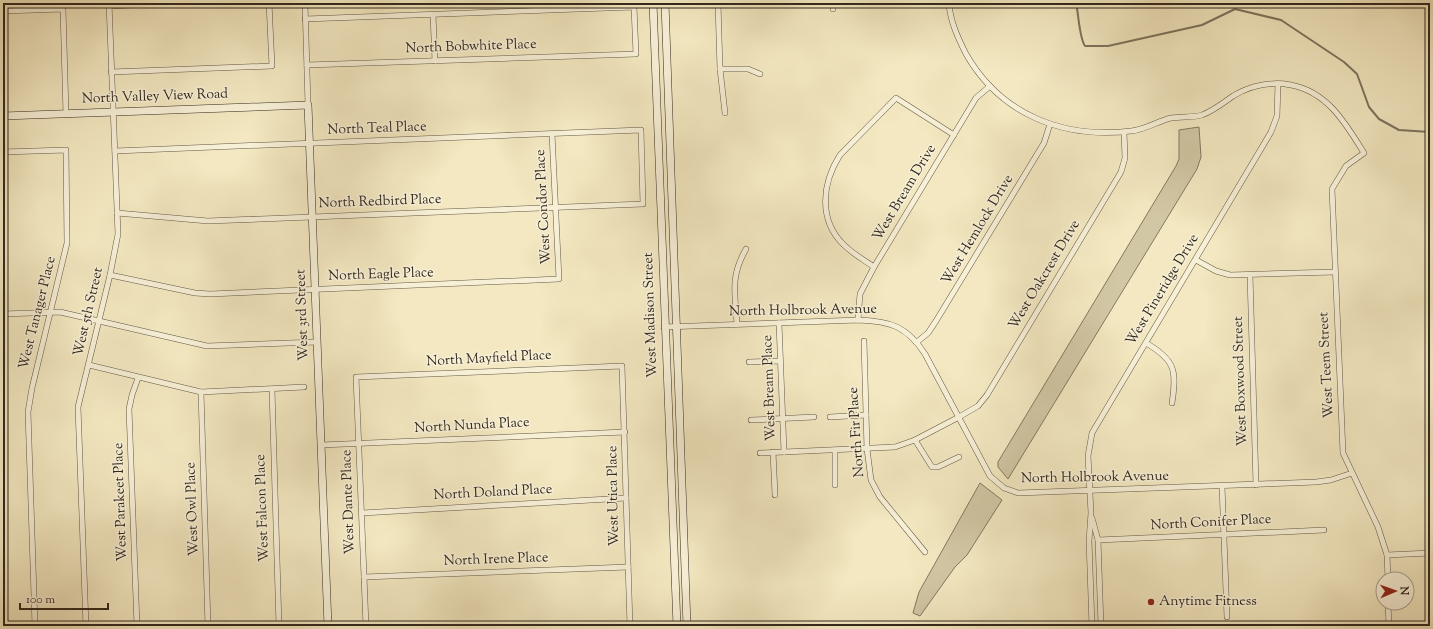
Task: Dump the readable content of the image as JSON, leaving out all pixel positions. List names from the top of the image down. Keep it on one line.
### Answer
{"streets":{"street":["North Bobwhite Place","North Valley View Road","North Teal Place","West Bream Drive","North Redbird Place","West Condor Place","West Hemlock Drive","North Eagle Place","West Oakcrest Drive","West Pineridge Drive","North Holbrook Avenue","West 5th Street","West Tanager Place","West 3rd Street","West Madison Street","North Mayfield Place","West Teem Street","West Boxwood Street","West Bream Place","North Nunda Place","North Fir Place","North Doland Place","West Utica Place","West Parakeet Place","West Dante Place","West Falcon Place","West Owl Place","North Conifer Place","North Irene Place"]},"crossings":[["North Bobwhite Place","West 3rd Street"],["North Valley View Road","West 5th Street"],["North Valley View Road","West 3rd Street"],["North Teal Place","North Redbird Place"],["North Teal Place","West Condor Place"],["North Teal Place","West 5th Street"],["North Teal Place","West 3rd Street"],["West Bream Drive","North Holbrook Avenue"],["North Redbird Place","West Condor Place"],["North Redbird Place","West 5th Street"],["North Redbird Place","West 3rd Street"],["West Condor Place","North Eagle Place"],["West Hemlock Drive","North Holbrook Avenue"],["North Eagle Place","West 5th Street"],["North Eagle Place","West 3rd Street"],["West Oakcrest Drive","North Holbrook Avenue"],["West Oakcrest Drive","West Bream Place"],["West Oakcrest Drive","North Fir Place"],["West Pineridge Drive","North Holbrook Avenue"],["West Pineridge Drive","West Teem Street"],["West Pineridge Drive","North Conifer Place"],["North Holbrook Avenue","West Madison Street"],["North Holbrook Avenue","West Teem Street"],["North Holbrook Avenue","West Boxwood Street"],["North Holbrook Avenue","West Bream Place"],["West 3rd Street","North Nunda Place"],["North Mayfield Place","West Utica Place"],["North Mayfield Place","West Dante Place"],["North Nunda Place","West Utica Place"],["North Nunda Place","West Dante Place"],["North Doland Place","West Utica Place"],["North Doland Place","West Dante Place"],["West Utica Place","North Irene Place"],["West Dante Place","North Irene Place"]],"places":["Anytime Fitness"],"scale_bar":"100 m","north":"right"}
